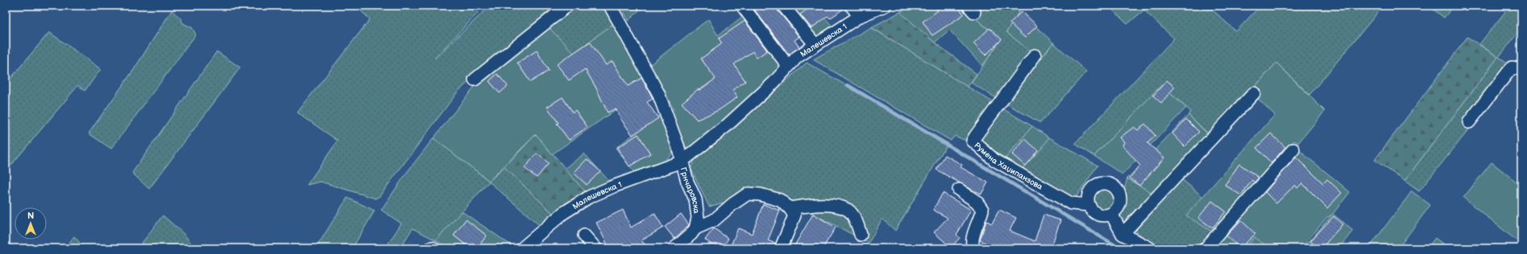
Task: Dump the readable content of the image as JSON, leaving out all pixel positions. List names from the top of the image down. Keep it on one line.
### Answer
{"streets":{"street":["Малешевска 1","Румена Хаџипанзова","Грнчаровска"]},"crossings":[["Малешевска 1","Грнчаровска"]],"north":"top"}
